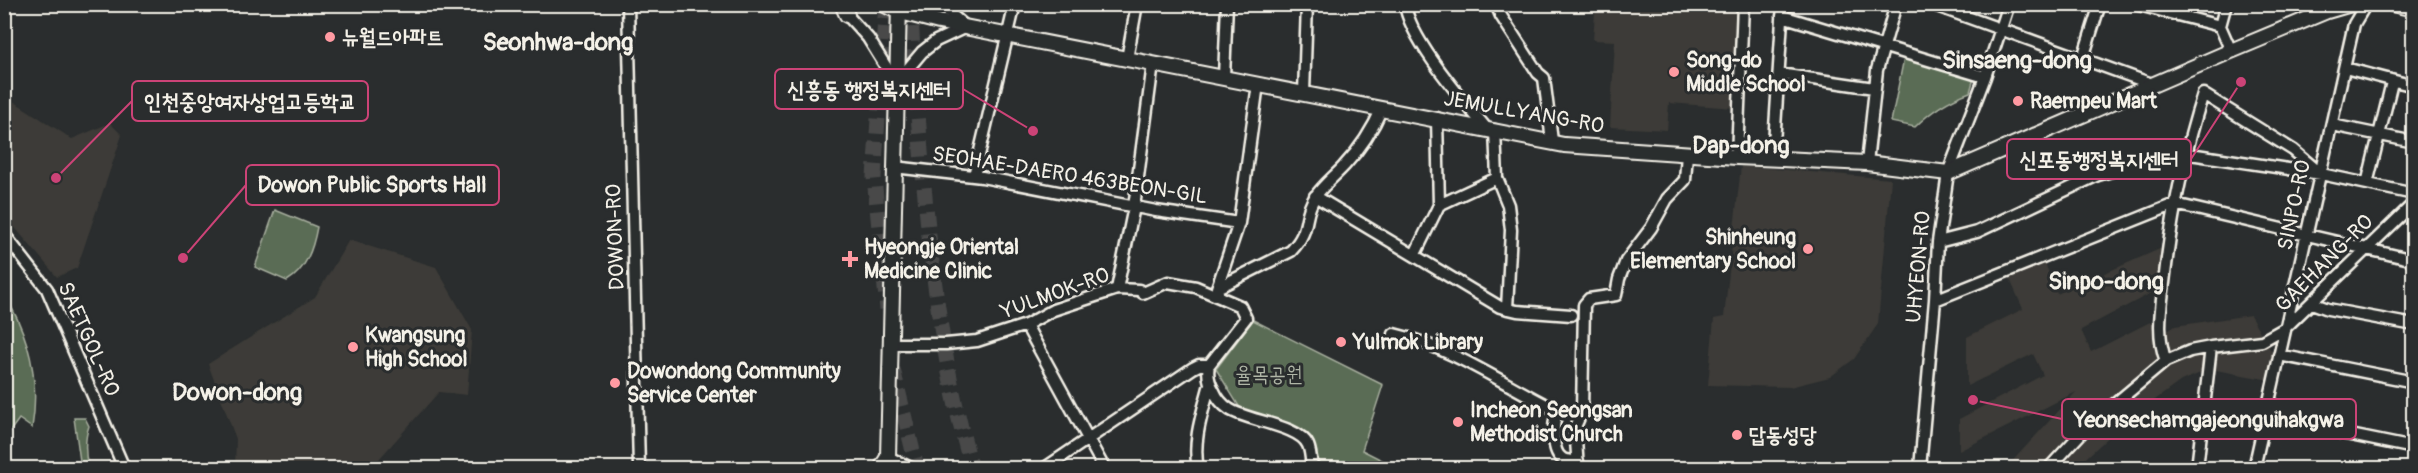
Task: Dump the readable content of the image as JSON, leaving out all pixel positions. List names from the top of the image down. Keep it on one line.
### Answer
{"streets":{"main road":["JEMULLYANG-RO"],"street":["SEOHAE-DAERO 463BEON-GIL","SINPO-RO","DOWON-RO","GAEHANG-RO","UHYEON-RO","YULMOK-RO","SAETGOL-RO"]},"crossings":[["JEMULLYANG-RO","UHYEON-RO"],["SINPO-RO","GAEHANG-RO"]],"districts":["Seonhwa-dong","Sinsaeng-dong","Dap-dong","Sinpo-dong","Dowon-dong"],"parks":["율목공원"],"places":{"other":["뉴월드아파트","Song-do Middle School","신포동행정복지센터","Raempeu Mart","신흥동 행정복지센터","인천중앙여자상업고등학교","Shinheung Elementary School","Dowon Public Sports Hall","Yulmok Library","Kwangsung High School","Dowondong Community Service Center","Yeonsechamgajeonguihakgwa","Incheon Seongsan Methodist Church","답동성당"],"health":["Hyeongje Oriental Medicine Clinic"]}}
